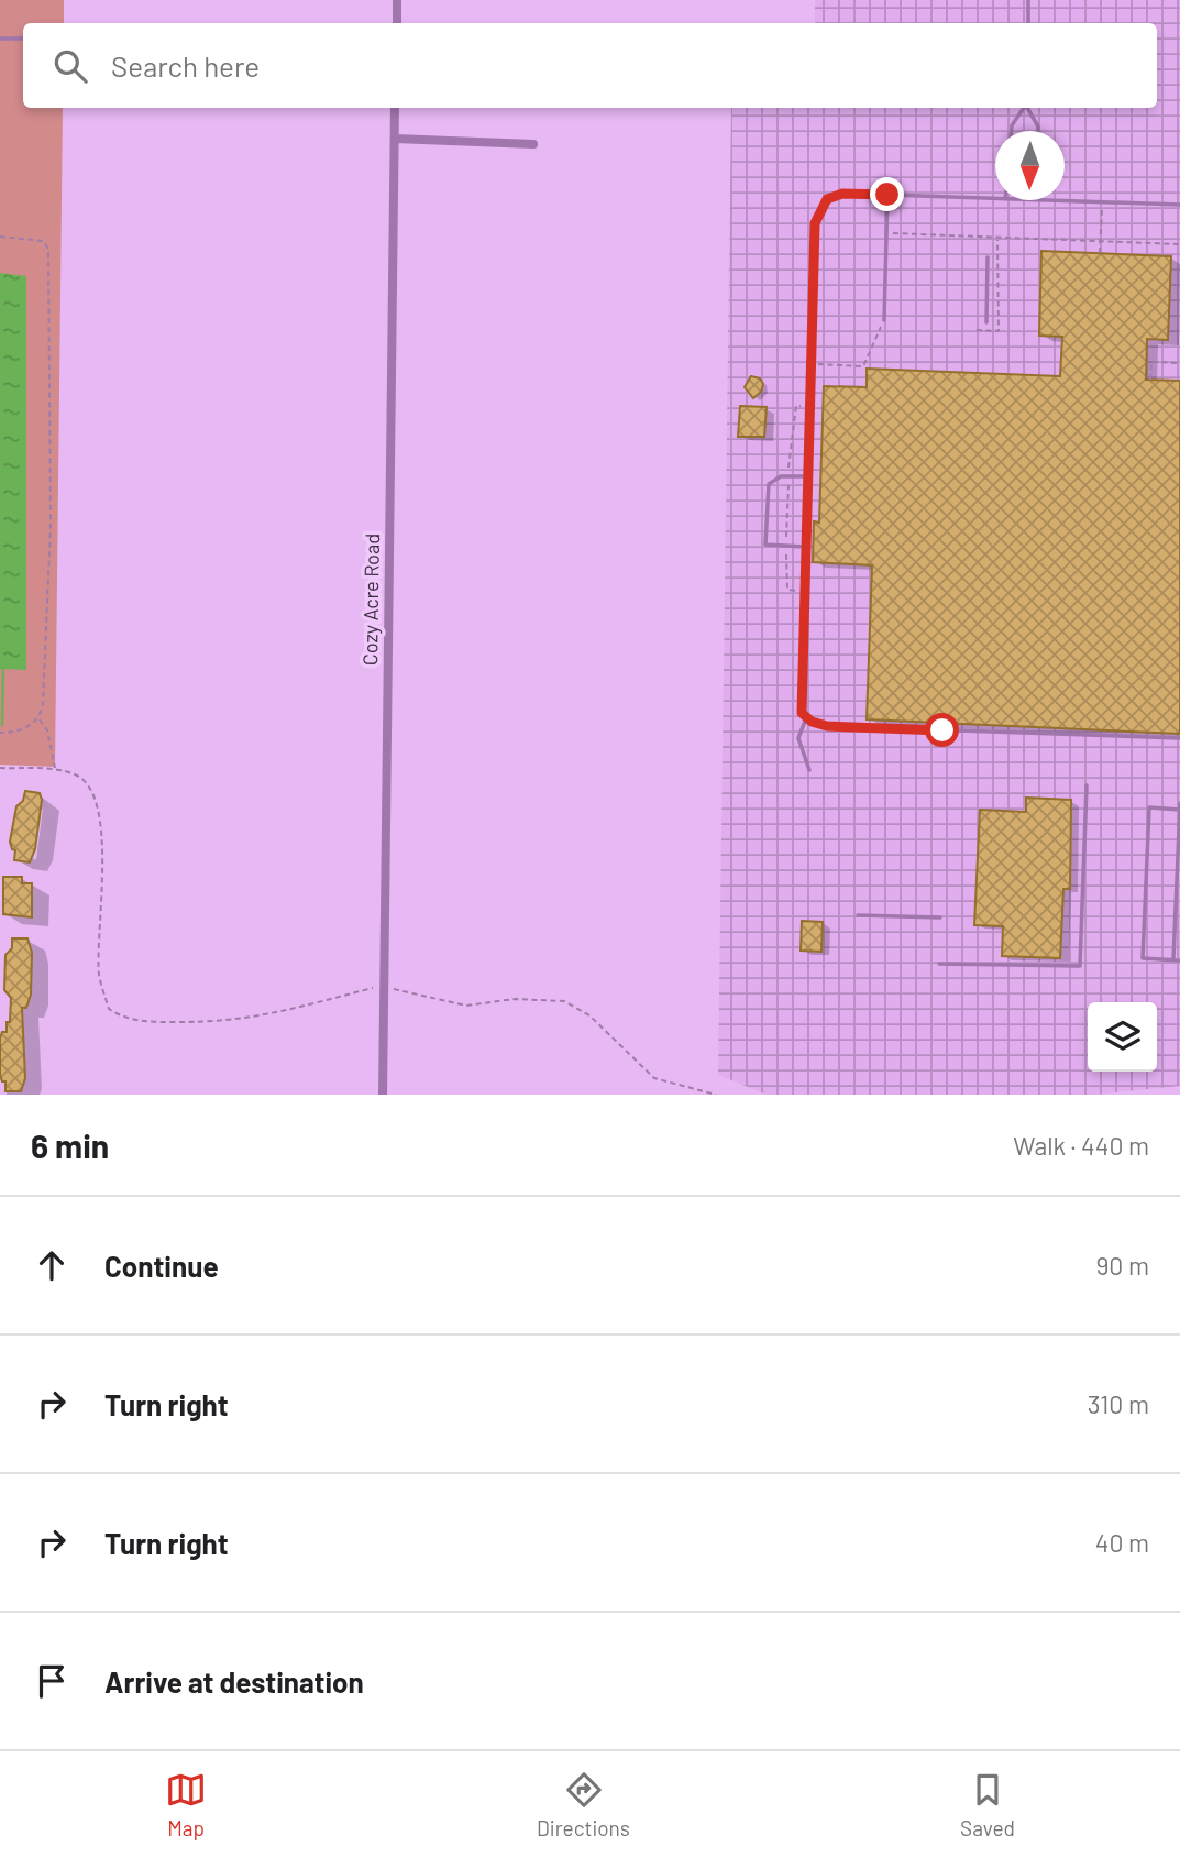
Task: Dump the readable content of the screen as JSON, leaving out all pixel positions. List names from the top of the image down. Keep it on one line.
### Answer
{"streets":{"street":["Cozy Acre Road"]},"north":"bottom","page":{"search":"Search here","heading":["6 min","Walk · 440 m"],"list":[["Continue","90 m"],["Turn right","310 m"],["Turn right","40 m"],"Arrive at destination"],"nav":["Map","Directions","Saved"]}}
